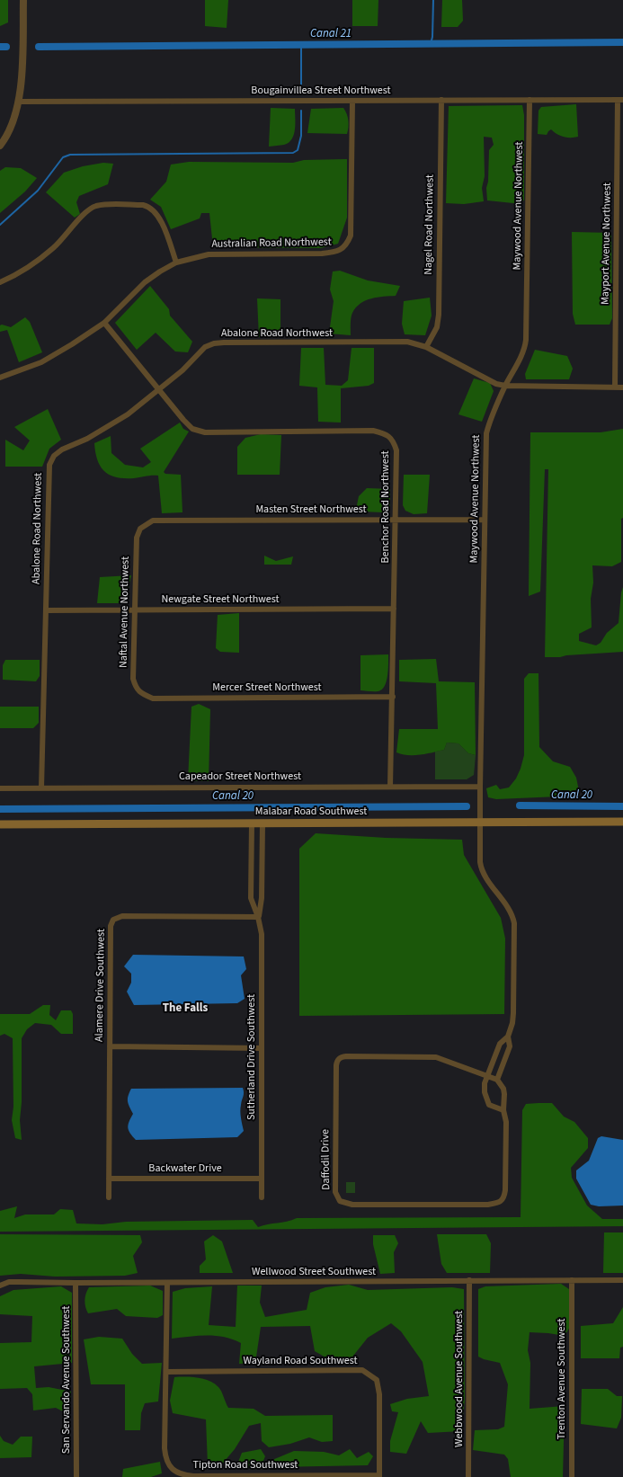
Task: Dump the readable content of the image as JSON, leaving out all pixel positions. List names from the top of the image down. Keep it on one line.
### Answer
{"streets":{"main road":["Malabar Road Southwest"],"street":["Bougainvillea Street Northwest","Maywood Avenue Northwest","Nagel Road Northwest","Australian Road Northwest","Mayport Avenue Northwest","Abalone Road Northwest","Benchor Road Northwest","Masten Street Northwest","Newgate Street Northwest","Naftal Avenue Northwest","Mercer Street Northwest","Capeador Street Northwest","Alamere Drive Southwest","Sutherland Drive Southwest","Daffodil Drive","Backwater Drive","Wellwood Street Southwest","Wayland Road Southwest","Webbwood Avenue Southwest","Trenton Avenue Southwest","San Servando Avenue Southwest","Tipton Road Southwest"]},"crossings":[["Bougainvillea Street Northwest","Maywood Avenue Northwest"],["Bougainvillea Street Northwest","Nagel Road Northwest"],["Bougainvillea Street Northwest","Australian Road Northwest"],["Bougainvillea Street Northwest","Mayport Avenue Northwest"],["Maywood Avenue Northwest","Abalone Road Northwest"],["Maywood Avenue Northwest","Masten Street Northwest"],["Maywood Avenue Northwest","Capeador Street Northwest"],["Maywood Avenue Northwest","Malabar Road Southwest"],["Nagel Road Northwest","Abalone Road Northwest"],["Australian Road Northwest","Benchor Road Northwest"],["Mayport Avenue Northwest","Abalone Road Northwest"],["Abalone Road Northwest","Benchor Road Northwest"],["Abalone Road Northwest","Newgate Street Northwest"],["Abalone Road Northwest","Capeador Street Northwest"],["Benchor Road Northwest","Masten Street Northwest"],["Benchor Road Northwest","Newgate Street Northwest"],["Benchor Road Northwest","Mercer Street Northwest"],["Benchor Road Northwest","Capeador Street Northwest"],["Masten Street Northwest","Naftal Avenue Northwest"],["Newgate Street Northwest","Naftal Avenue Northwest"],["Naftal Avenue Northwest","Mercer Street Northwest"],["Malabar Road Southwest","Sutherland Drive Southwest"],["Alamere Drive Southwest","Sutherland Drive Southwest"],["Alamere Drive Southwest","Backwater Drive"],["Sutherland Drive Southwest","Backwater Drive"],["Wellwood Street Southwest","Webbwood Avenue Southwest"],["Wellwood Street Southwest","Trenton Avenue Southwest"],["Wellwood Street Southwest","San Servando Avenue Southwest"],["Wellwood Street Southwest","Tipton Road Southwest"],["Wayland Road Southwest","Tipton Road Southwest"]],"districts":["The Falls"],"water":["Canal 21","Canal 20"]}
